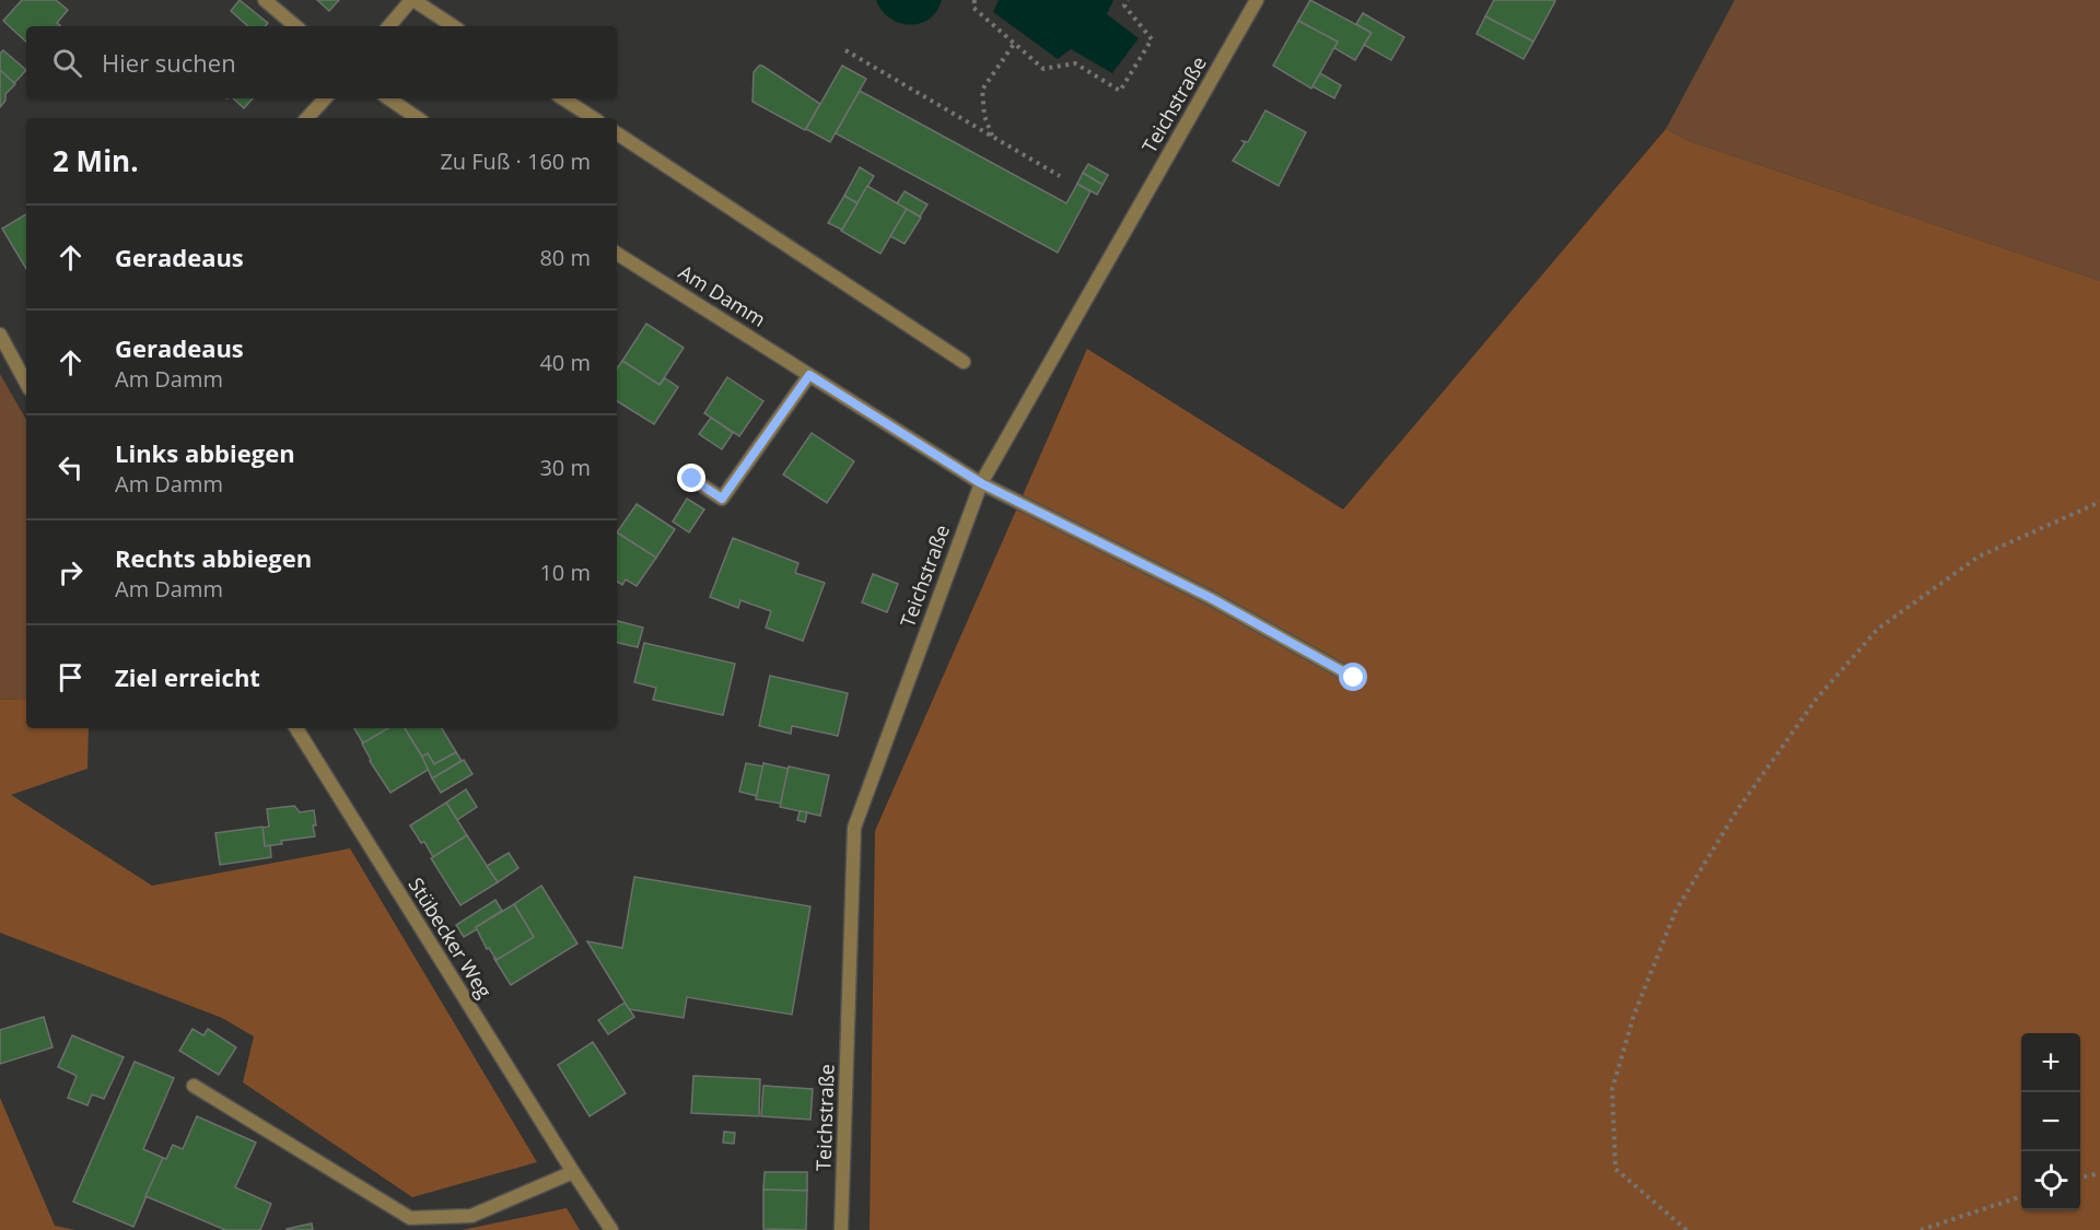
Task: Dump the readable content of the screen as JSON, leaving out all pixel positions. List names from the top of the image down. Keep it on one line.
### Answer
{"streets":{"street":["Teichstraße","Am Damm","Stübecker Weg"]},"crossings":[["Teichstraße","Am Damm"]],"page":{"search":"Hier suchen","heading":["2 Min.","Zu Fuß · 160 m"],"list":[["Geradeaus","80 m"],["Geradeaus","Am Damm","40 m"],["Links abbiegen","Am Damm","30 m"],["Rechts abbiegen","Am Damm","10 m"],"Ziel erreicht"],"map_buttons":["+","−"]}}
